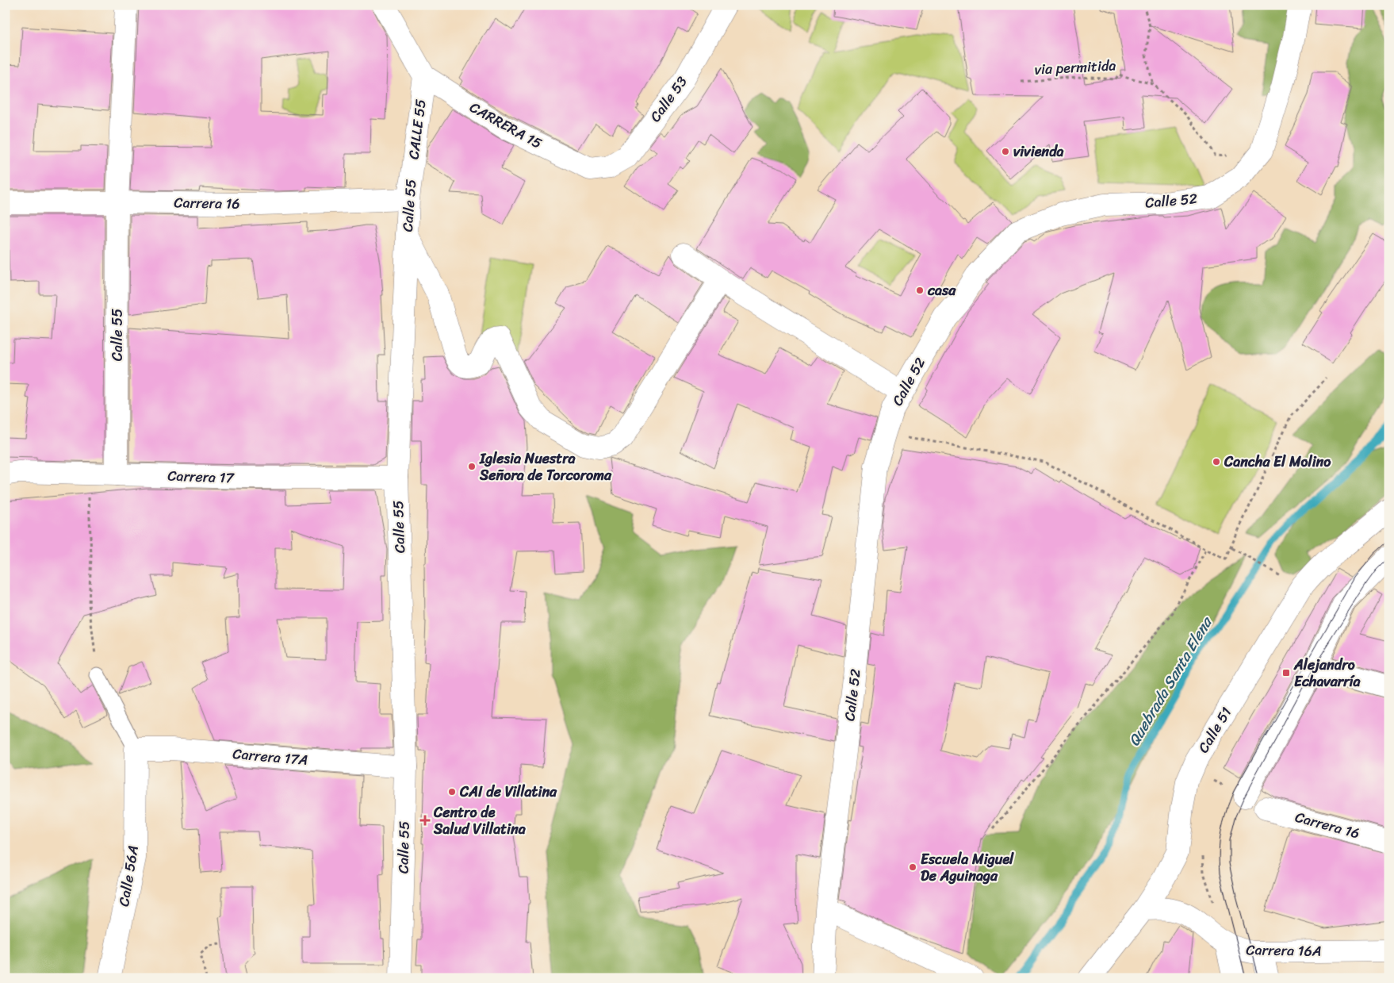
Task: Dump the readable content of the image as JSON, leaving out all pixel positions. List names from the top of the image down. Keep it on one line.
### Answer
{"streets":{"street":["Calle 53","CARRERA 15","CALLE 55","Calle 52","Carrera 16","Calle 55","Carrera 17","Calle 51","Carrera 17A","Calle 56A","Carrera 16A"],"path":["via permitida"]},"crossings":[["Calle 53","CARRERA 15"],["CARRERA 15","CALLE 55"],["CALLE 55","Carrera 16"],["CALLE 55","Calle 55"],["Carrera 16","Calle 55"],["Calle 55","Carrera 17"],["Calle 55","Carrera 17A"],["Calle 51","Carrera 16A"],["Carrera 17A","Calle 56A"]],"water":["Quebrada Santa Elena"],"places":{"other":["vivienda","casa","Cancha El Molino","Iglesia Nuestra Señora de Torcoroma","CAI de Villatina","Escuela Miguel De Aguinaga"],"transit":["Alejandro Echavarría"],"health":["Centro de Salud Villatina"]}}
